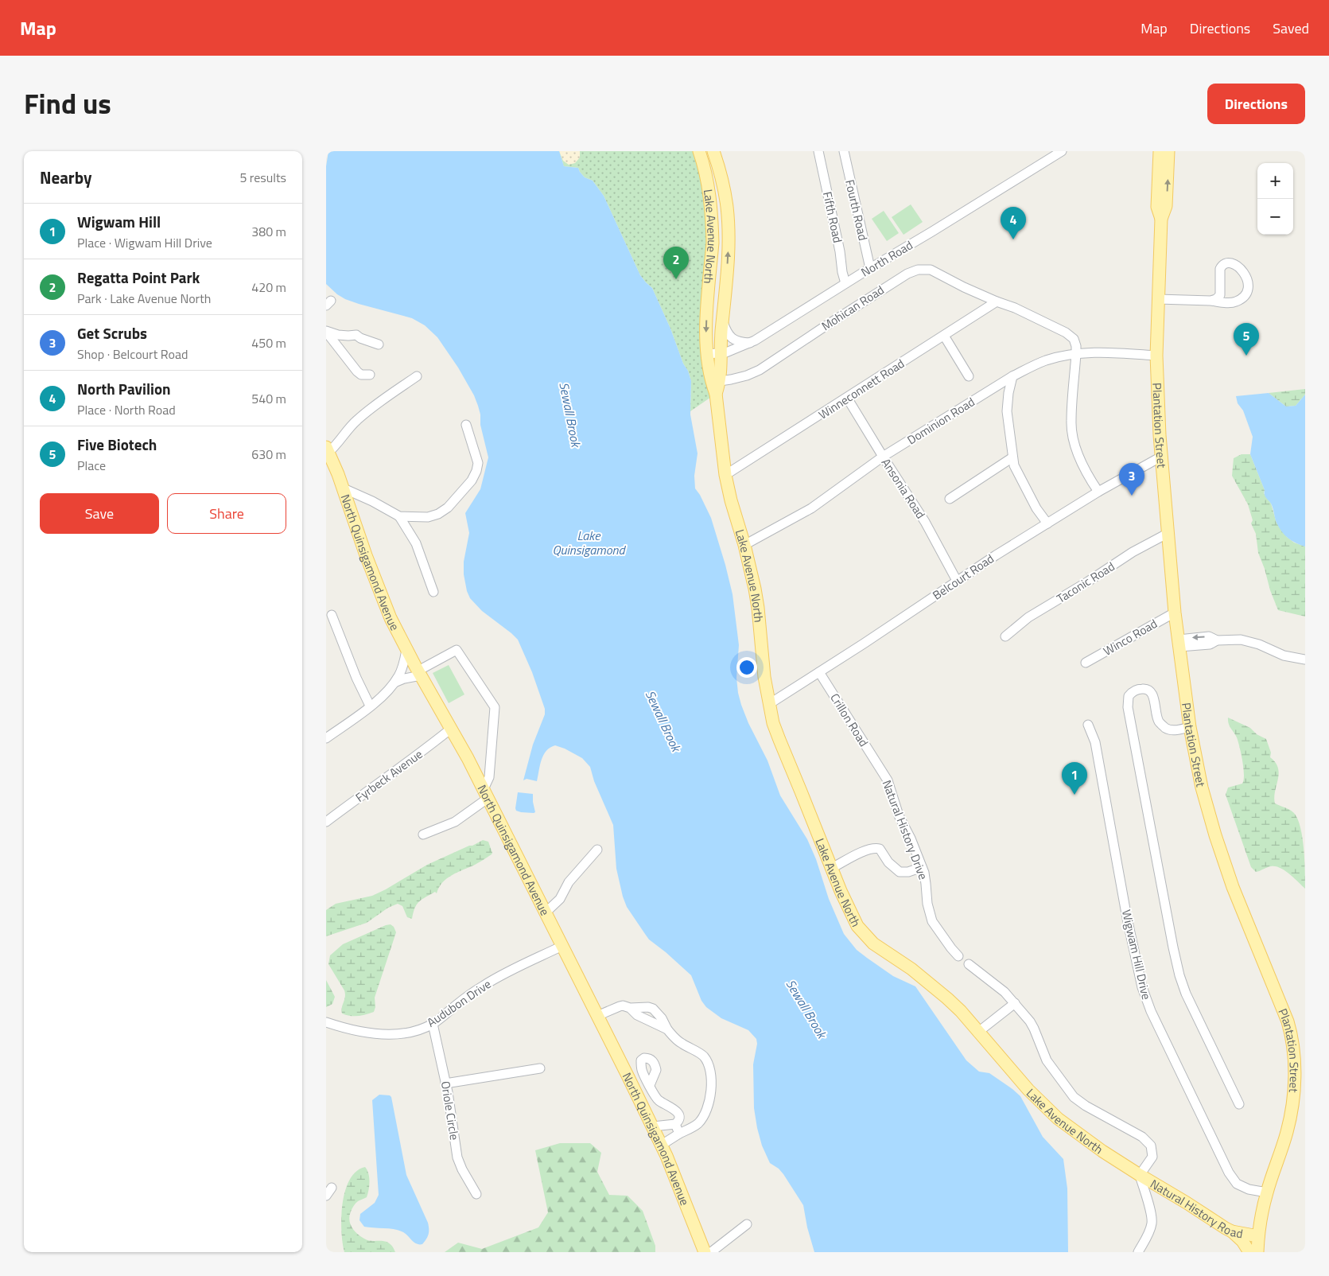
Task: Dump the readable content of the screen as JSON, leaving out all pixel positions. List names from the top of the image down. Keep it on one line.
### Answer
{"streets":{"main road":["Lake Avenue North","Plantation Street","North Quinsigamond Avenue","Natural History Road"],"street":["Fourth Road","Fifth Road","North Road","Mohican Road","Winneconnett Road","Dominion Road","Ansonia Road","Belcourt Road","Taconic Road","Winco Road","Crillon Road","Fyrbeck Avenue","Natural History Drive","Wigwam Hill Drive","Audubon Drive","Oriole Circle"]},"crossings":[["Fourth Road","North Road"],["Fifth Road","North Road"],["Lake Avenue North","North Road"],["Lake Avenue North","Mohican Road"],["Lake Avenue North","Winneconnett Road"],["Lake Avenue North","Dominion Road"],["Lake Avenue North","Belcourt Road"],["Lake Avenue North","Natural History Road"],["Mohican Road","Winneconnett Road"],["Mohican Road","Dominion Road"],["Winneconnett Road","Ansonia Road"],["Dominion Road","Plantation Street"],["Dominion Road","Ansonia Road"],["Plantation Street","Belcourt Road"],["Plantation Street","Taconic Road"],["Plantation Street","Winco Road"],["Plantation Street","Wigwam Hill Drive"],["Plantation Street","Natural History Road"],["Ansonia Road","Belcourt Road"],["North Quinsigamond Avenue","Fyrbeck Avenue"],["North Quinsigamond Avenue","Audubon Drive"],["Belcourt Road","Crillon Road"],["Crillon Road","Natural History Drive"],["Audubon Drive","Oriole Circle"]],"water":["Sewall Brook","Lake Quinsigamond"],"page":{"header":"Map","nav":["Map","Directions","Saved"],"title":"Find us","buttons":["Directions",["Save","Share"]],"heading":["Nearby","5 results"],"map_buttons":["+","−"],"list":[{"mark":"1","name":"Wigwam Hill","note":"Place · Wigwam Hill Drive","value":"380 m"},{"mark":"2","name":"Regatta Point Park","note":"Park · Lake Avenue North","value":"420 m"},{"mark":"3","name":"Get Scrubs","note":"Shop · Belcourt Road","value":"450 m"},{"mark":"4","name":"North Pavilion","note":"Place · North Road","value":"540 m"},{"mark":"5","name":"Five Biotech","note":"Place","value":"630 m"}],"pins":["4","2","5","3","1"]}}
